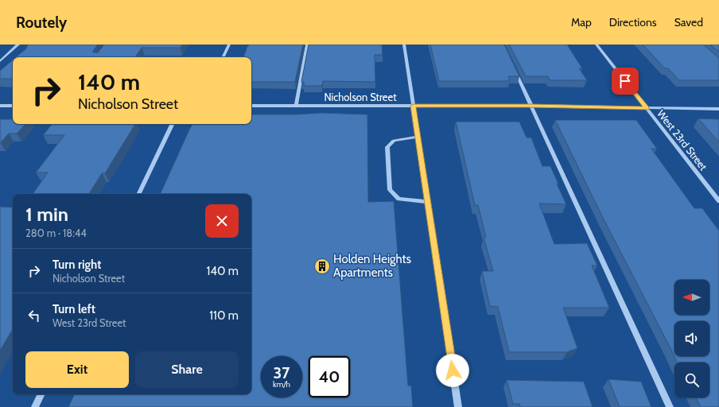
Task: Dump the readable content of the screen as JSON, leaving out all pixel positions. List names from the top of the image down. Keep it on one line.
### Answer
{"streets":{"street":["Nicholson Street","West 23rd Street"]},"crossings":[["Nicholson Street","West 23rd Street"]],"places":{"building":["Holden Heights Apartments"]},"north":"left","page":{"header":"Routely","nav":["Map","Directions","Saved"],"turn":["140 m","Nicholson Street"],"heading":["1 min","280 m · 18:44"],"list":[{"name":"Turn right","note":"Nicholson Street","value":"140 m"},{"name":"Turn left","note":"West 23rd Street","value":"110 m"}],"buttons":["Exit","Share"],"speed":"37 km/h","limit":"40"}}
